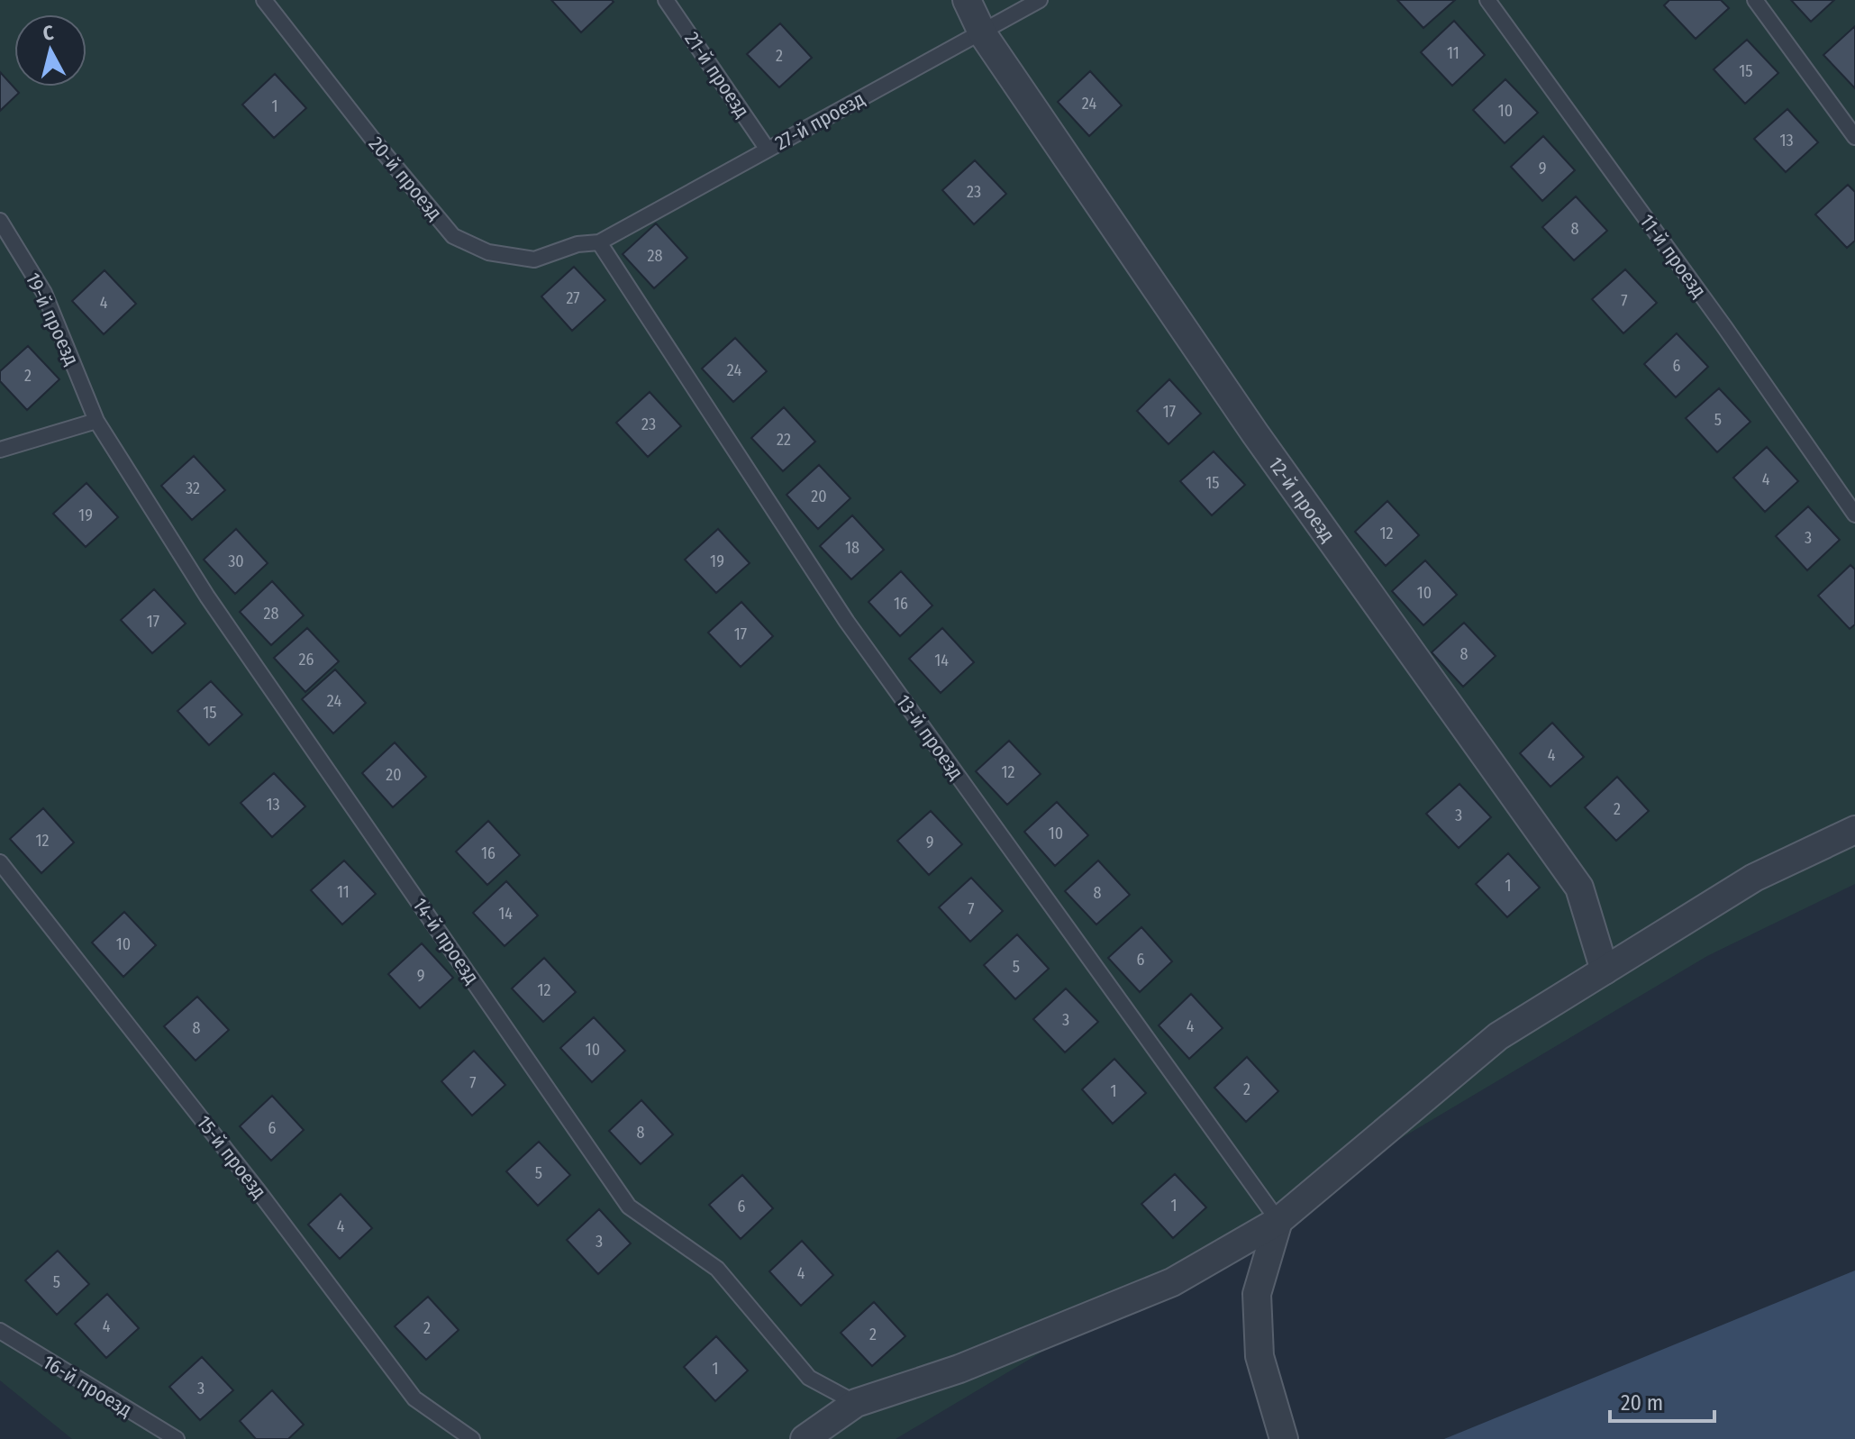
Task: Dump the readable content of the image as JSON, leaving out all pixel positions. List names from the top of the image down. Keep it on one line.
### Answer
{"streets":{"street":["12-й проезд"],"lane":["21-й проезд","27-й проезд","20-й проезд","11-й проезд","19-й проезд","13-й проезд","14-й проезд","15-й проезд","16-й проезд"]},"crossings":[["21-й проезд","27-й проезд"],["27-й проезд","20-й проезд"],["27-й проезд","12-й проезд"],["27-й проезд","13-й проезд"],["20-й проезд","13-й проезд"],["19-й проезд","14-й проезд"]],"house_numbers":["11","2","15","24","1","10","13","9","23","8","28","27","7","4","6","24","2","17","5","23","22","4","15","32","20","19","12","3","18","30","19","10","16","28","17","17","8","26","14","24","15","4","12","20","13","2","3","10","12","9","16","1","11","8","7","14","10","6","5","9","12","3","4","8","10","7","2","1","6","8","5","1","6","4","3","4","5","4","2","2","1","3"],"scale_bar":"20 m","north":"top"}
